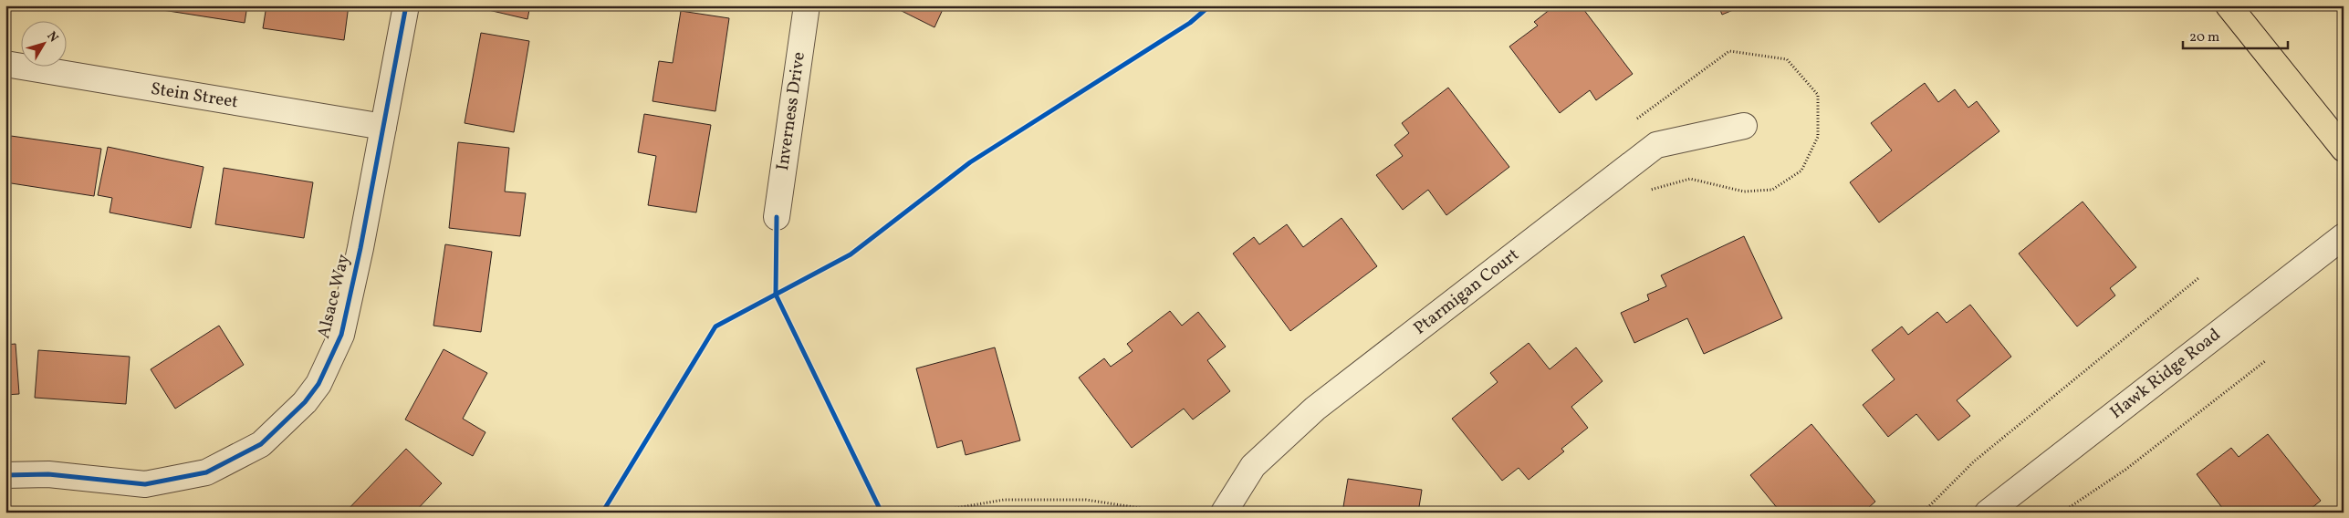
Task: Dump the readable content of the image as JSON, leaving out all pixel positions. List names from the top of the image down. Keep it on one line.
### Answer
{"streets":{"street":["Stein Street","Inverness Drive","Ptarmigan Court","Alsace Way","Hawk Ridge Road"]},"crossings":[["Stein Street","Alsace Way"]],"scale_bar":"20 m","north":"top right"}
